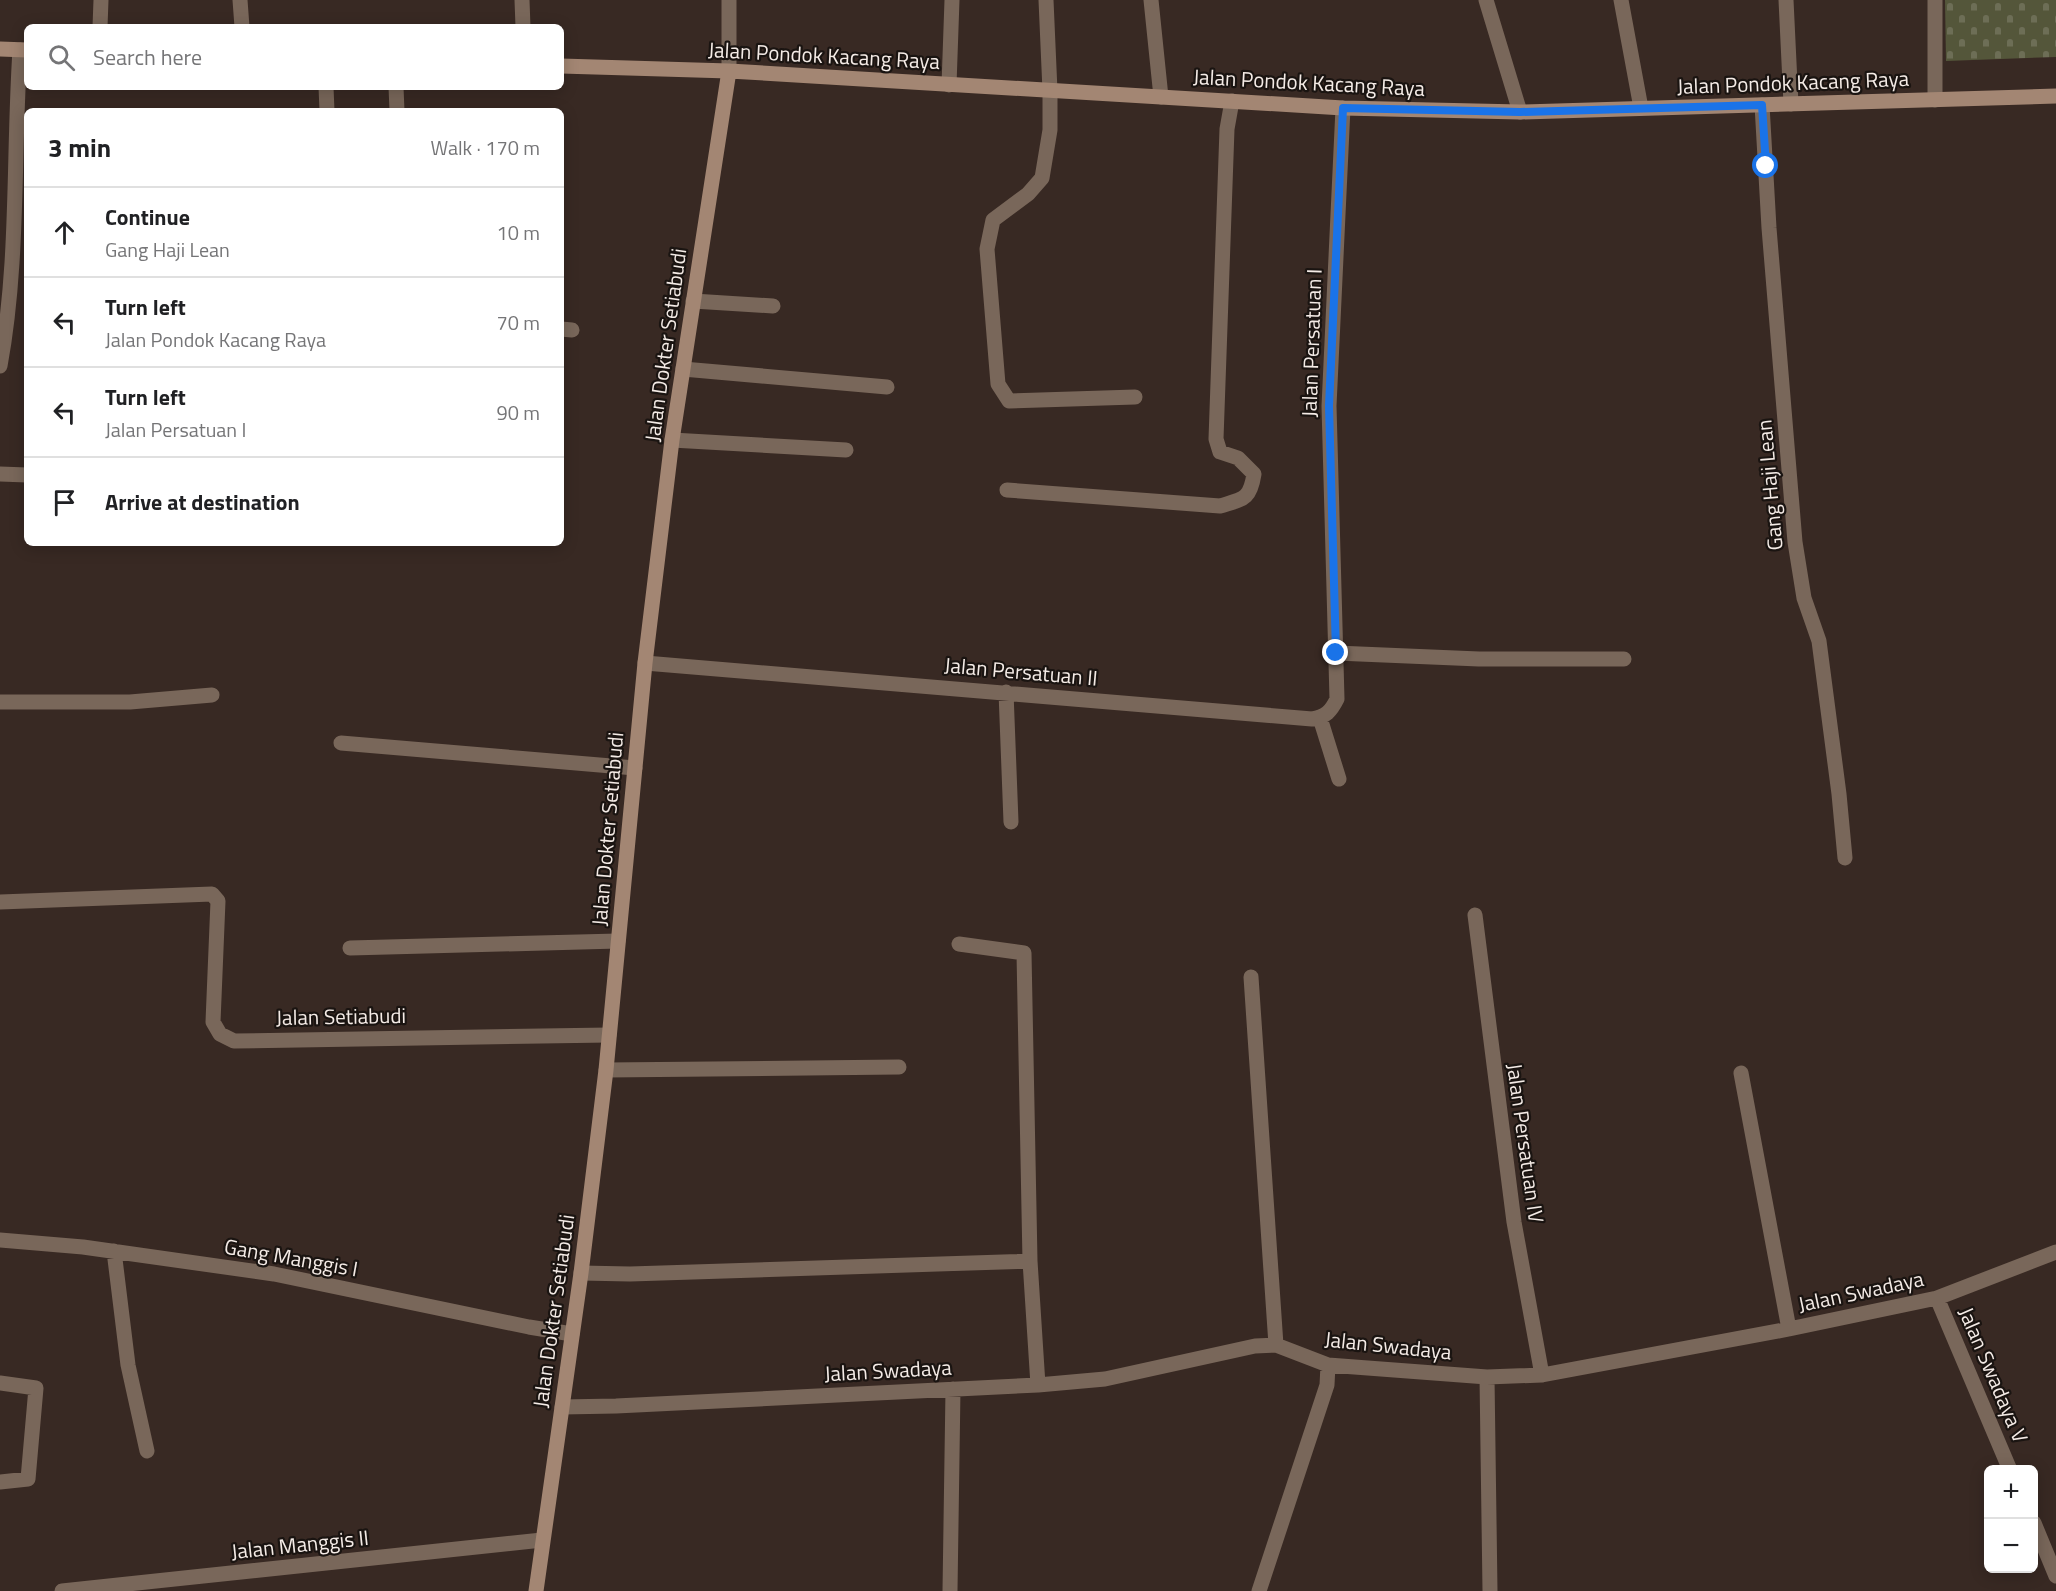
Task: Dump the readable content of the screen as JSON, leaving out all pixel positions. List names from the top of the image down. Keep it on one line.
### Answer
{"streets":{"street":["Jalan Pondok Kacang Raya","Jalan Persatuan I","Jalan Dokter Setiabudi","Gang Haji Lean","Jalan Persatuan II","Jalan Setiabudi","Jalan Persatuan IV","Gang Manggis I","Jalan Swadaya","Jalan Swadaya V","Jalan Manggis II"]},"crossings":[["Jalan Pondok Kacang Raya","Jalan Persatuan I"],["Jalan Pondok Kacang Raya","Jalan Dokter Setiabudi"],["Jalan Pondok Kacang Raya","Gang Haji Lean"],["Jalan Dokter Setiabudi","Jalan Persatuan II"],["Jalan Dokter Setiabudi","Jalan Setiabudi"],["Jalan Dokter Setiabudi","Gang Manggis I"],["Jalan Dokter Setiabudi","Jalan Swadaya"],["Jalan Dokter Setiabudi","Jalan Manggis II"],["Jalan Persatuan IV","Jalan Swadaya"],["Jalan Swadaya","Jalan Swadaya V"]],"page":{"search":"Search here","heading":["3 min","Walk · 170 m"],"list":[["Continue","Gang Haji Lean","10 m"],["Turn left","Jalan Pondok Kacang Raya","70 m"],["Turn left","Jalan Persatuan I","90 m"],"Arrive at destination"],"map_buttons":["+","−"]}}
